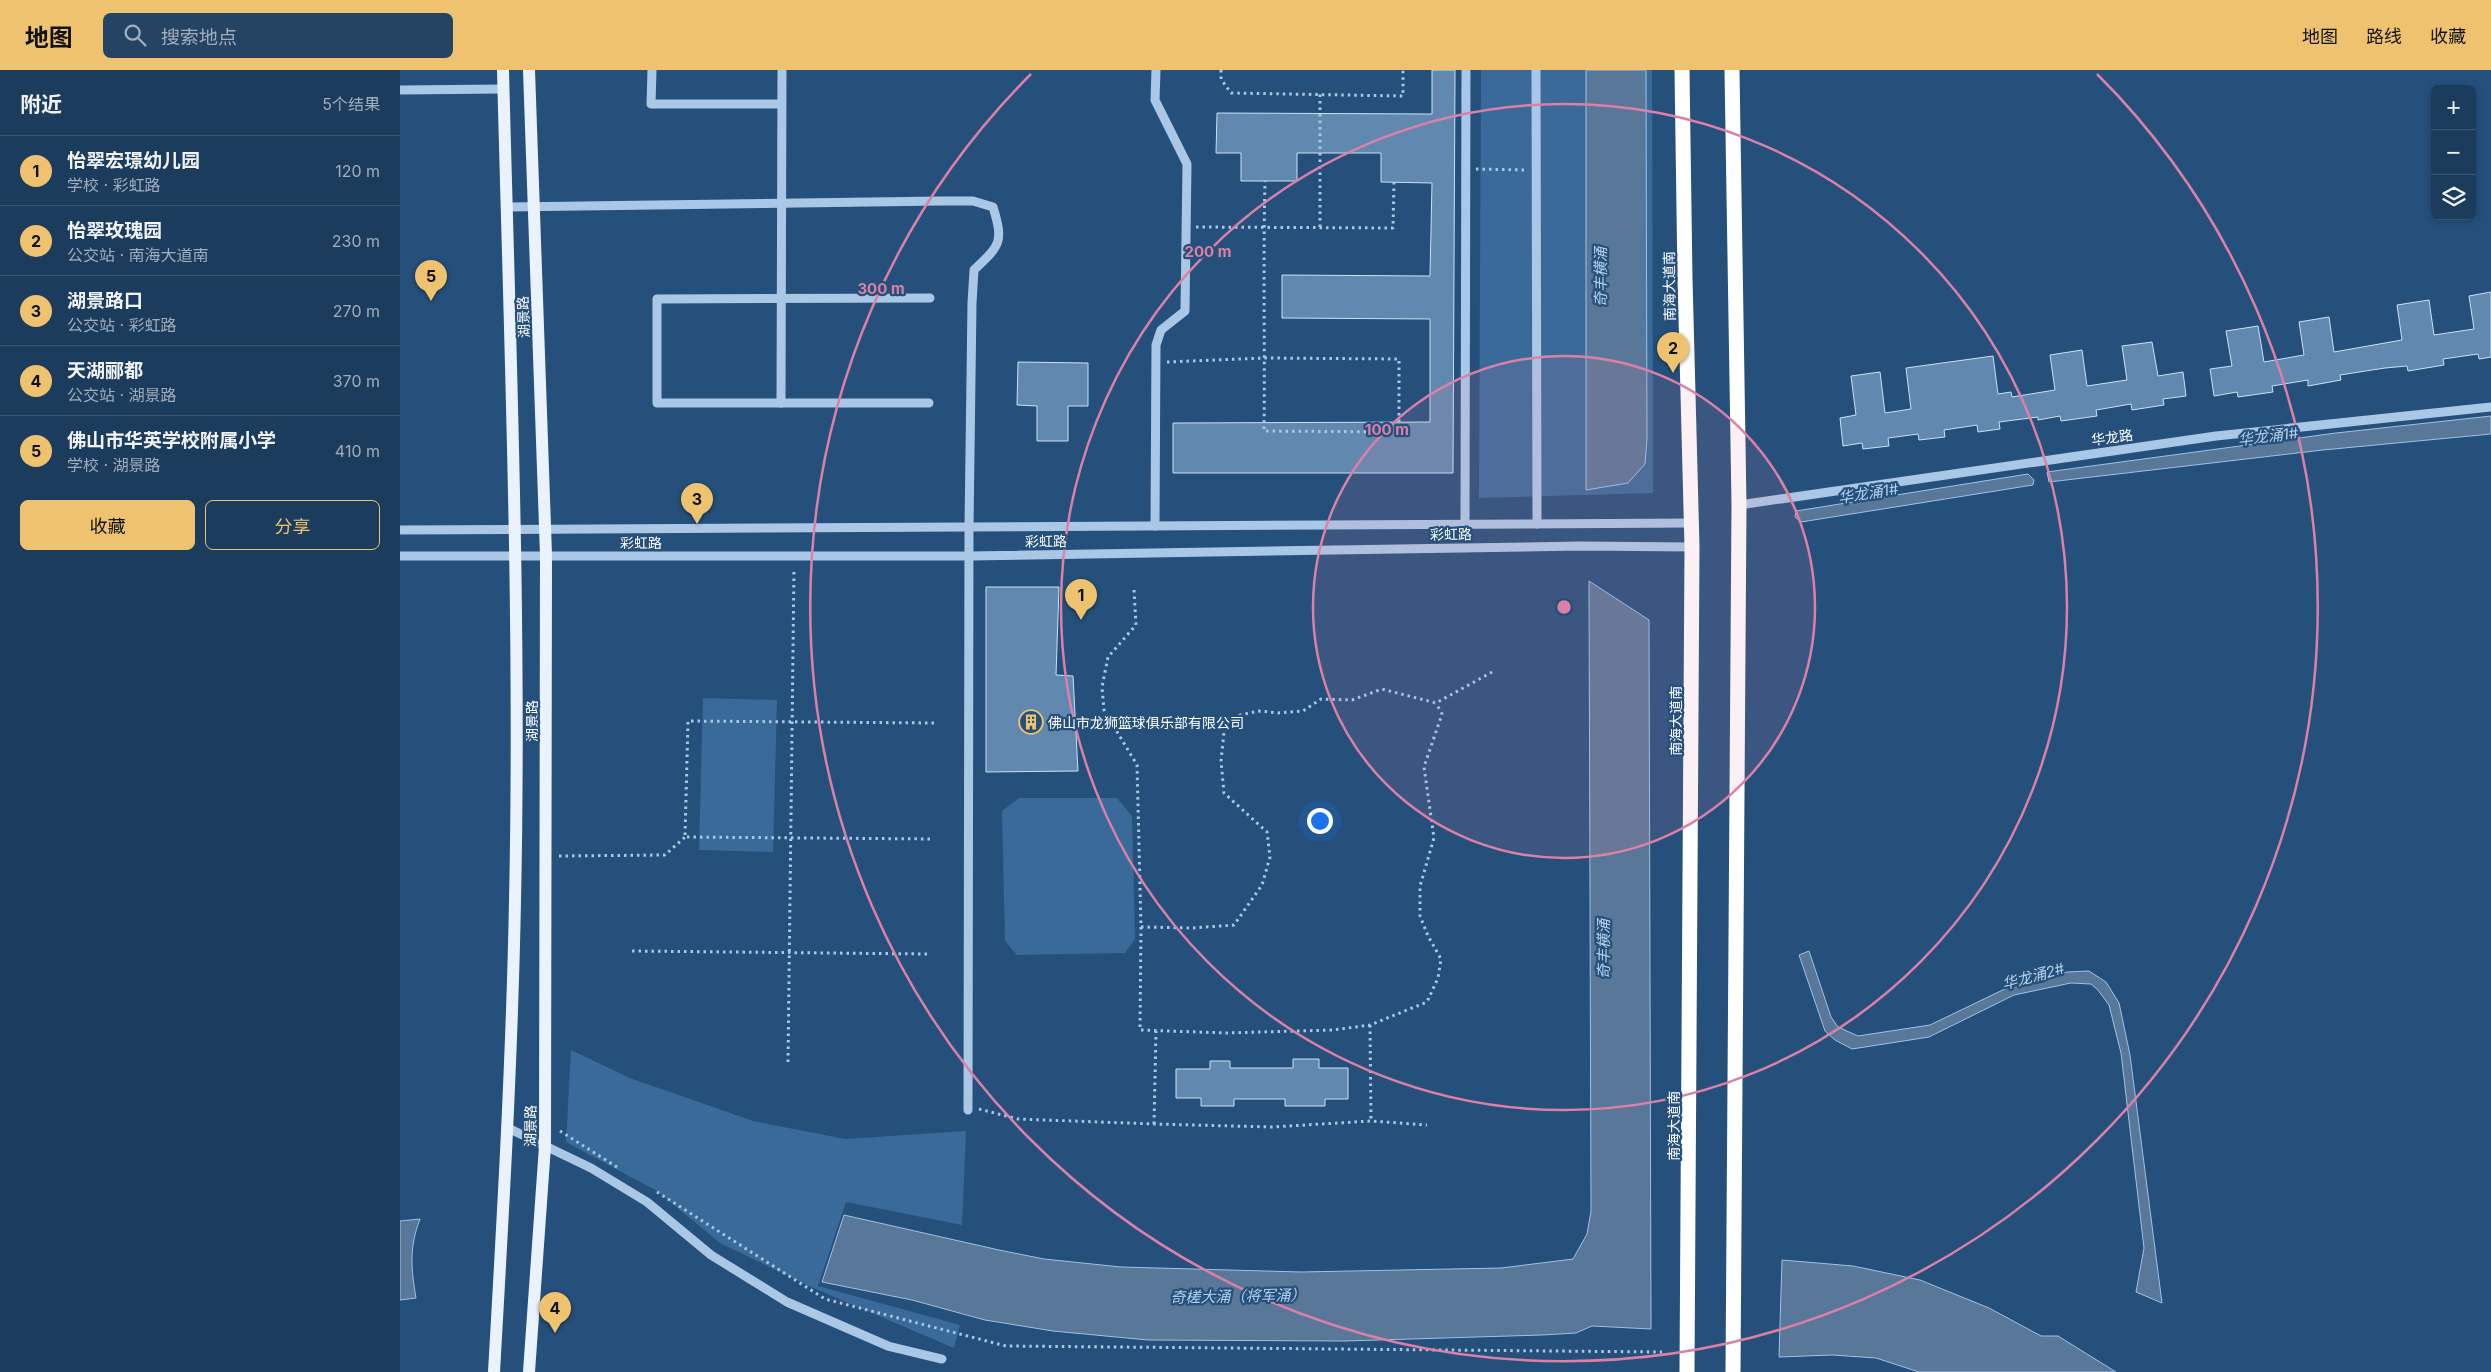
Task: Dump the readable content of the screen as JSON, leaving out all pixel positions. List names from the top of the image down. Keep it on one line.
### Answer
{"streets":{"highway":["南海大道南"],"main road":["湖景路"],"street":["华龙路","彩虹路"]},"crossings":[["南海大道南","彩虹路"],["湖景路","彩虹路"]],"water":["奇丰横涌","华龙涌1#","华龙涌2#","奇槎大涌（将军涌）"],"places":{"building":["佛山市龙狮篮球俱乐部有限公司"]},"page":{"header":"地图","search":"搜索地点","nav":["地图","路线","收藏"],"heading":["附近","5个结果"],"map_buttons":["+","−"],"list":[{"mark":"1","name":"怡翠宏璟幼儿园","note":"学校 · 彩虹路","value":"120 m"},{"mark":"2","name":"怡翠玫瑰园","note":"公交站 · 南海大道南","value":"230 m"},{"mark":"3","name":"湖景路口","note":"公交站 · 彩虹路","value":"270 m"},{"mark":"4","name":"天湖郦都","note":"公交站 · 湖景路","value":"370 m"},{"mark":"5","name":"佛山市华英学校附属小学","note":"学校 · 湖景路","value":"410 m"}],"pins":["5","2","3","1","4"],"buttons":["收藏","分享"]},"rings":["200 m","300 m","100 m"]}
